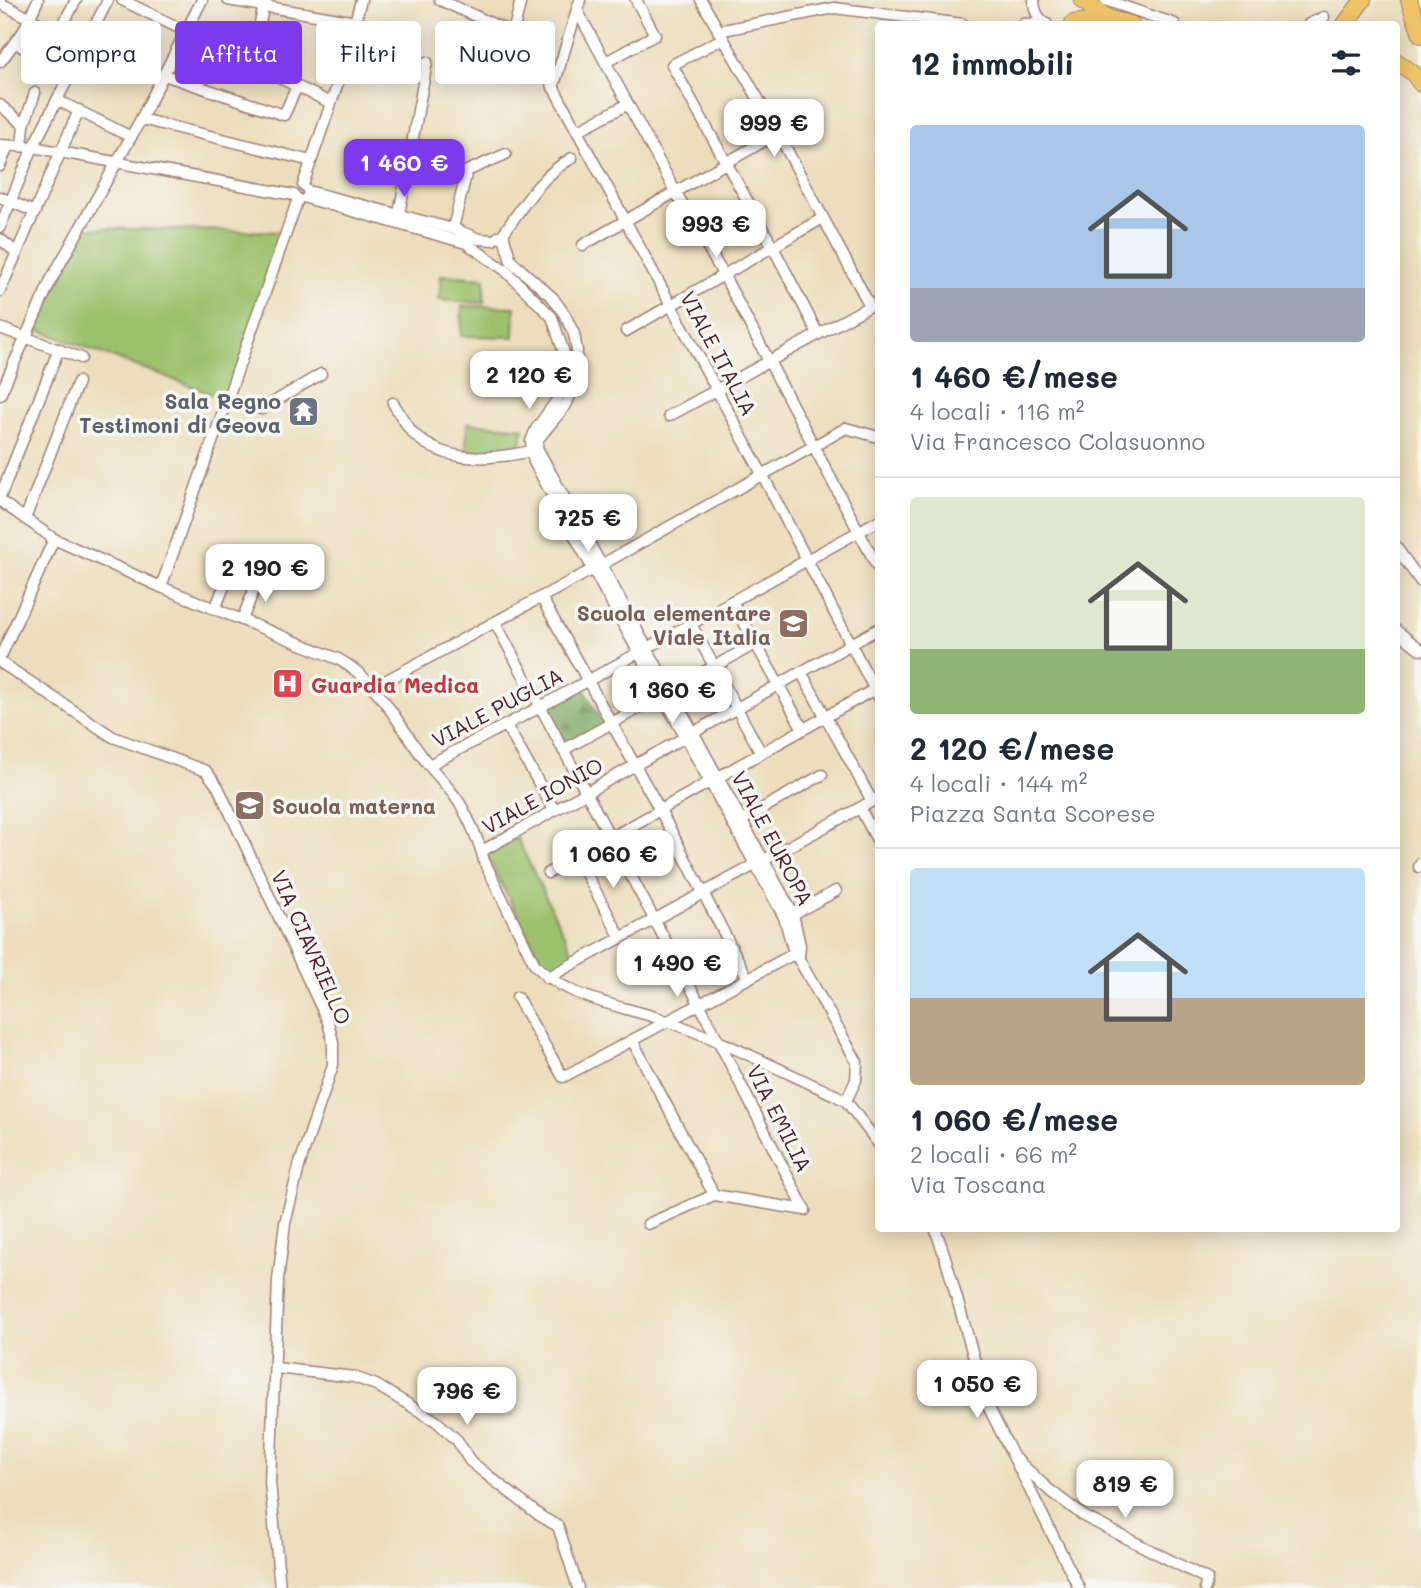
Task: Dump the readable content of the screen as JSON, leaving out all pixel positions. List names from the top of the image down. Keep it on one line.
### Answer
{"streets":{"street":["VIALE ITALIA","VIALE PUGLIA","VIALE IONIO","VIALE EUROPA","VIA CIAVRIELLO","VIA EMILIA"]},"crossings":[["VIALE ITALIA","VIALE PUGLIA"],["VIALE ITALIA","VIALE IONIO"],["VIALE PUGLIA","VIALE EUROPA"],["VIALE PUGLIA","VIA EMILIA"],["VIALE IONIO","VIALE EUROPA"],["VIALE IONIO","VIA EMILIA"]],"places":{"temple":["Sala Regno Testimoni di Geova"],"school or university":["Scuola elementare Viale Italia","Scuola materna"],"hospital":["Guardia Medica"]},"page":{"chip":["Compra","Affitta","Filtri","Nuovo"],"heading":"12 immobili","price":["999 €","1 460 €","993 €","2 120 €","725 €","2 190 €","1 360 €","1 060 €","1 490 €","1 050 €","796 €","819 €"],"list":[{"name":"1 460 €/mese","note":"4 locali · 116 m² · Via Francesco Colasuonno"},{"name":"2 120 €/mese","note":"4 locali · 144 m² · Piazza Santa Scorese"},{"name":"1 060 €/mese","note":"2 locali · 66 m² · Via Toscana"}]}}
